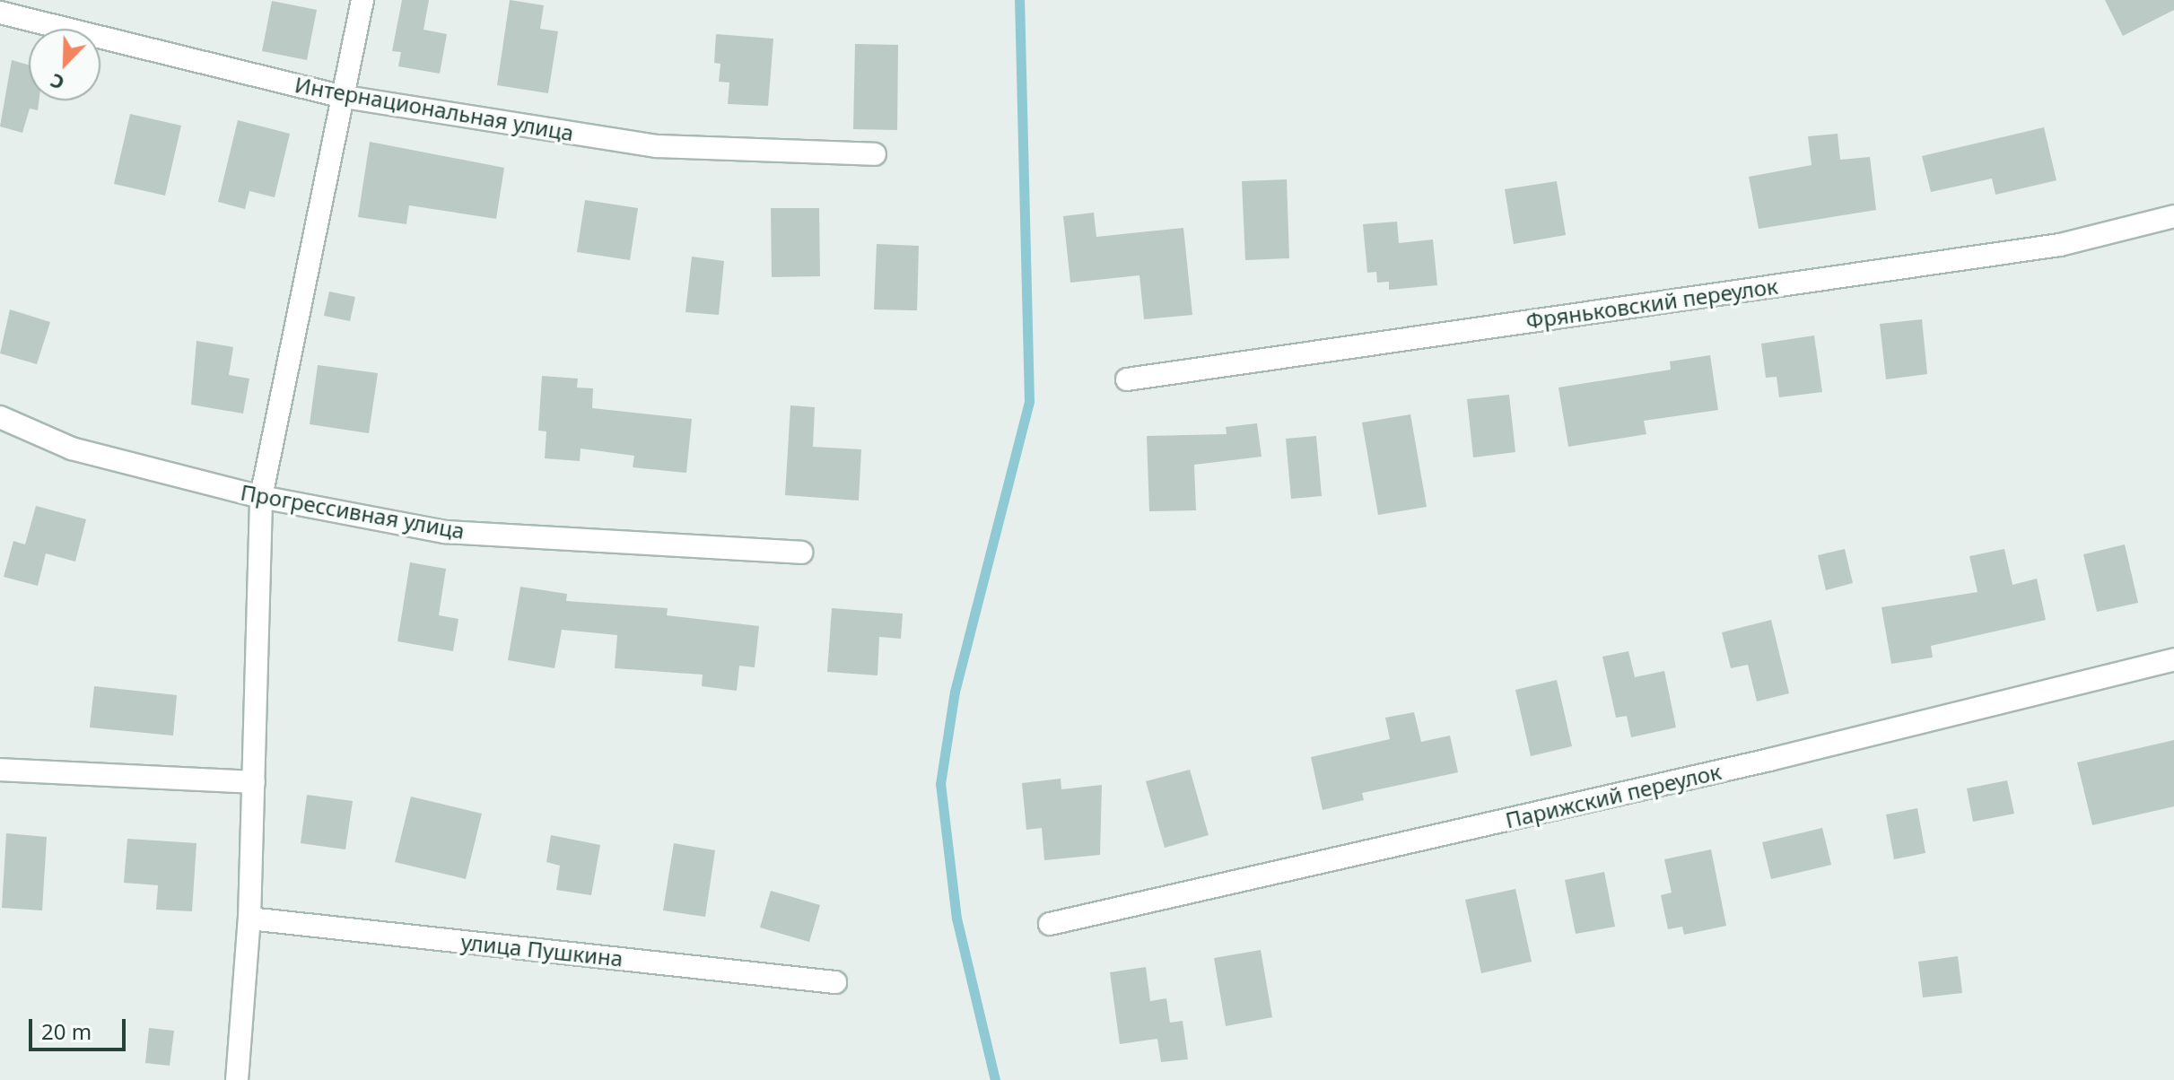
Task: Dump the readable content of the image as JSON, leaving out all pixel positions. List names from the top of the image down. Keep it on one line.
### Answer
{"streets":{"street":["Интернациональная улица","Фряньковский переулок","Прогрессивная улица","Парижский переулок","улица Пушкина"]},"scale_bar":"20 m","north":"bottom left"}
